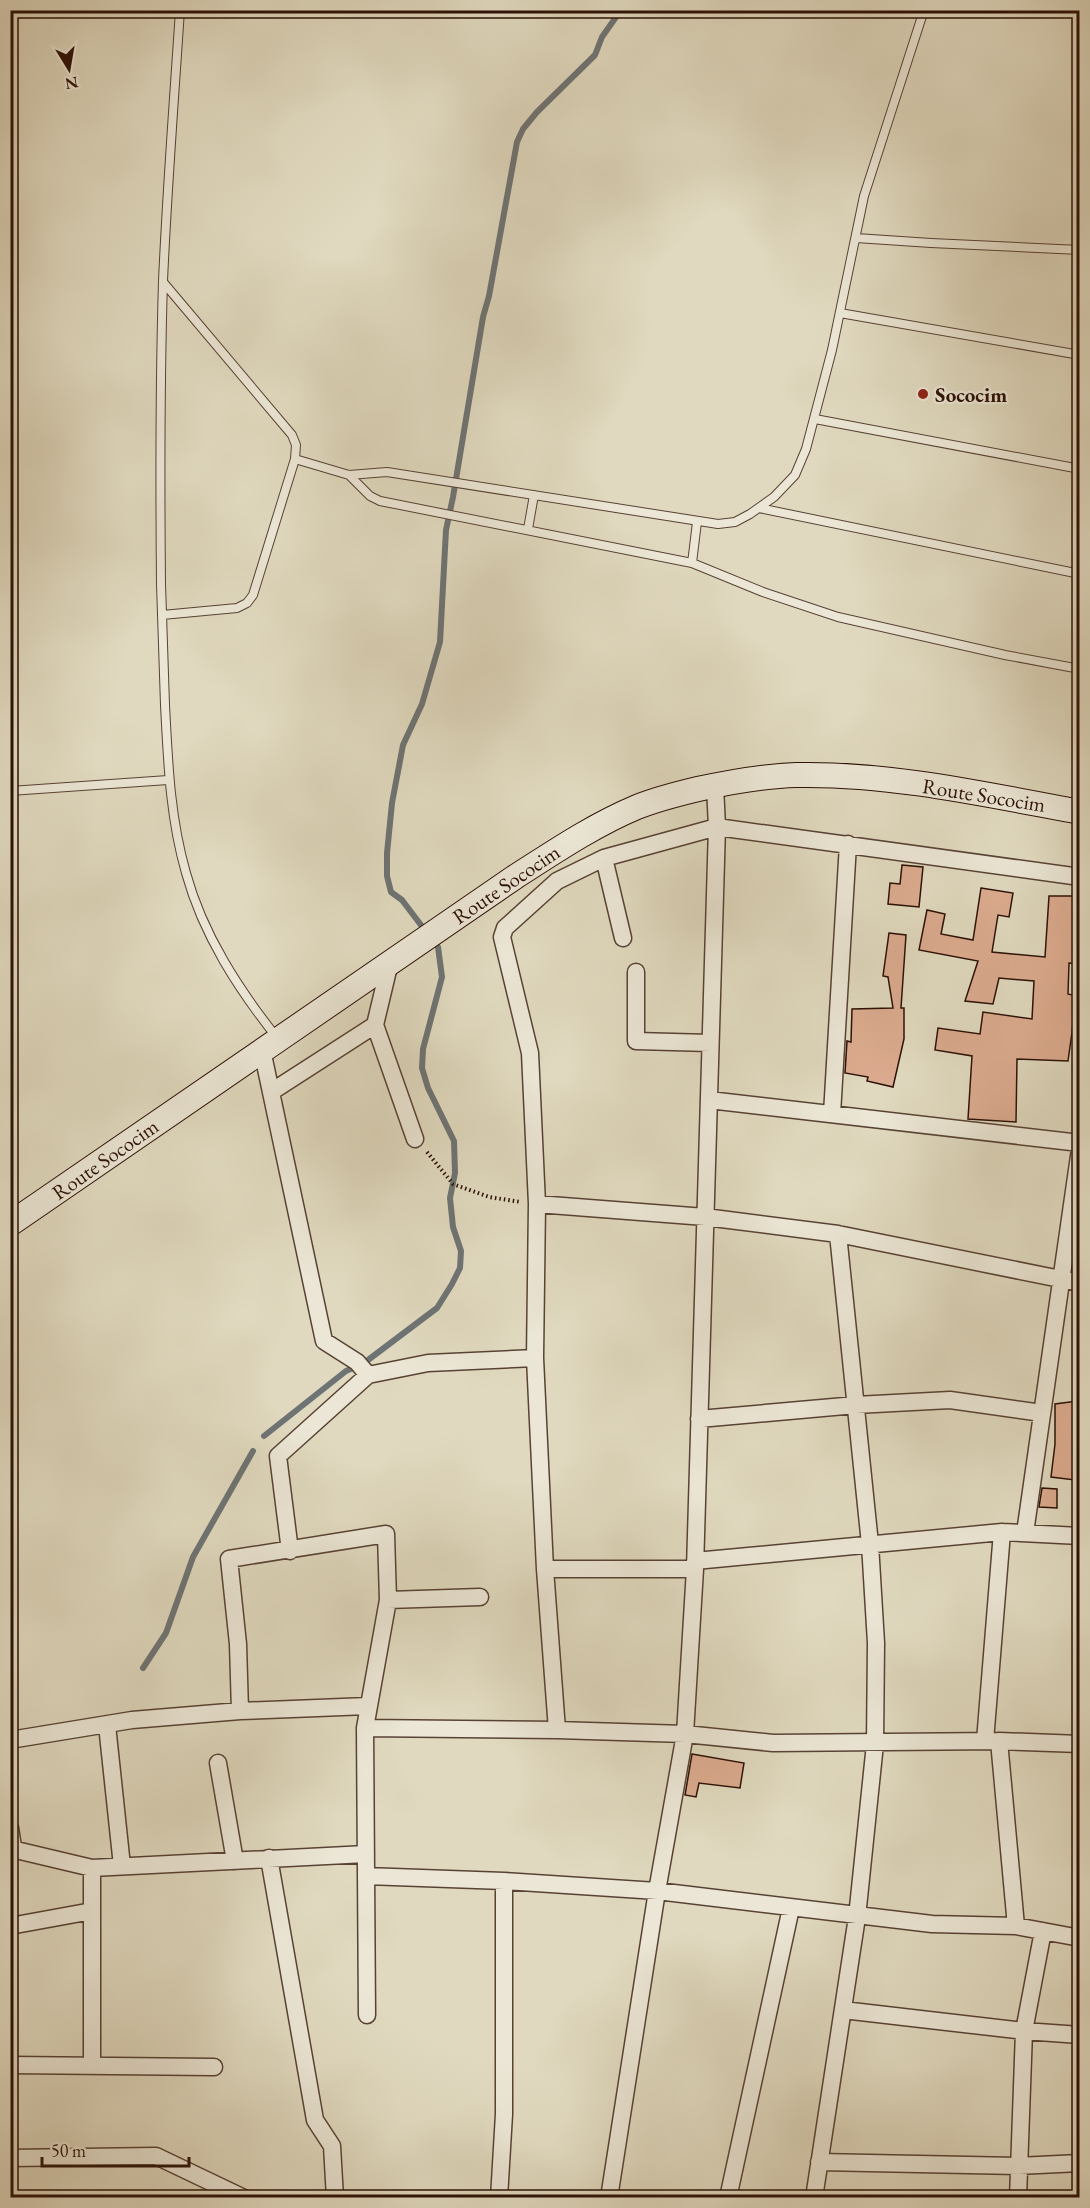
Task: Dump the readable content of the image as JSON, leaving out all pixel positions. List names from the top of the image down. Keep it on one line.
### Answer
{"streets":{"street":["Route Sococim"]},"places":["Sococim"],"scale_bar":"50 m","north":"bottom"}
